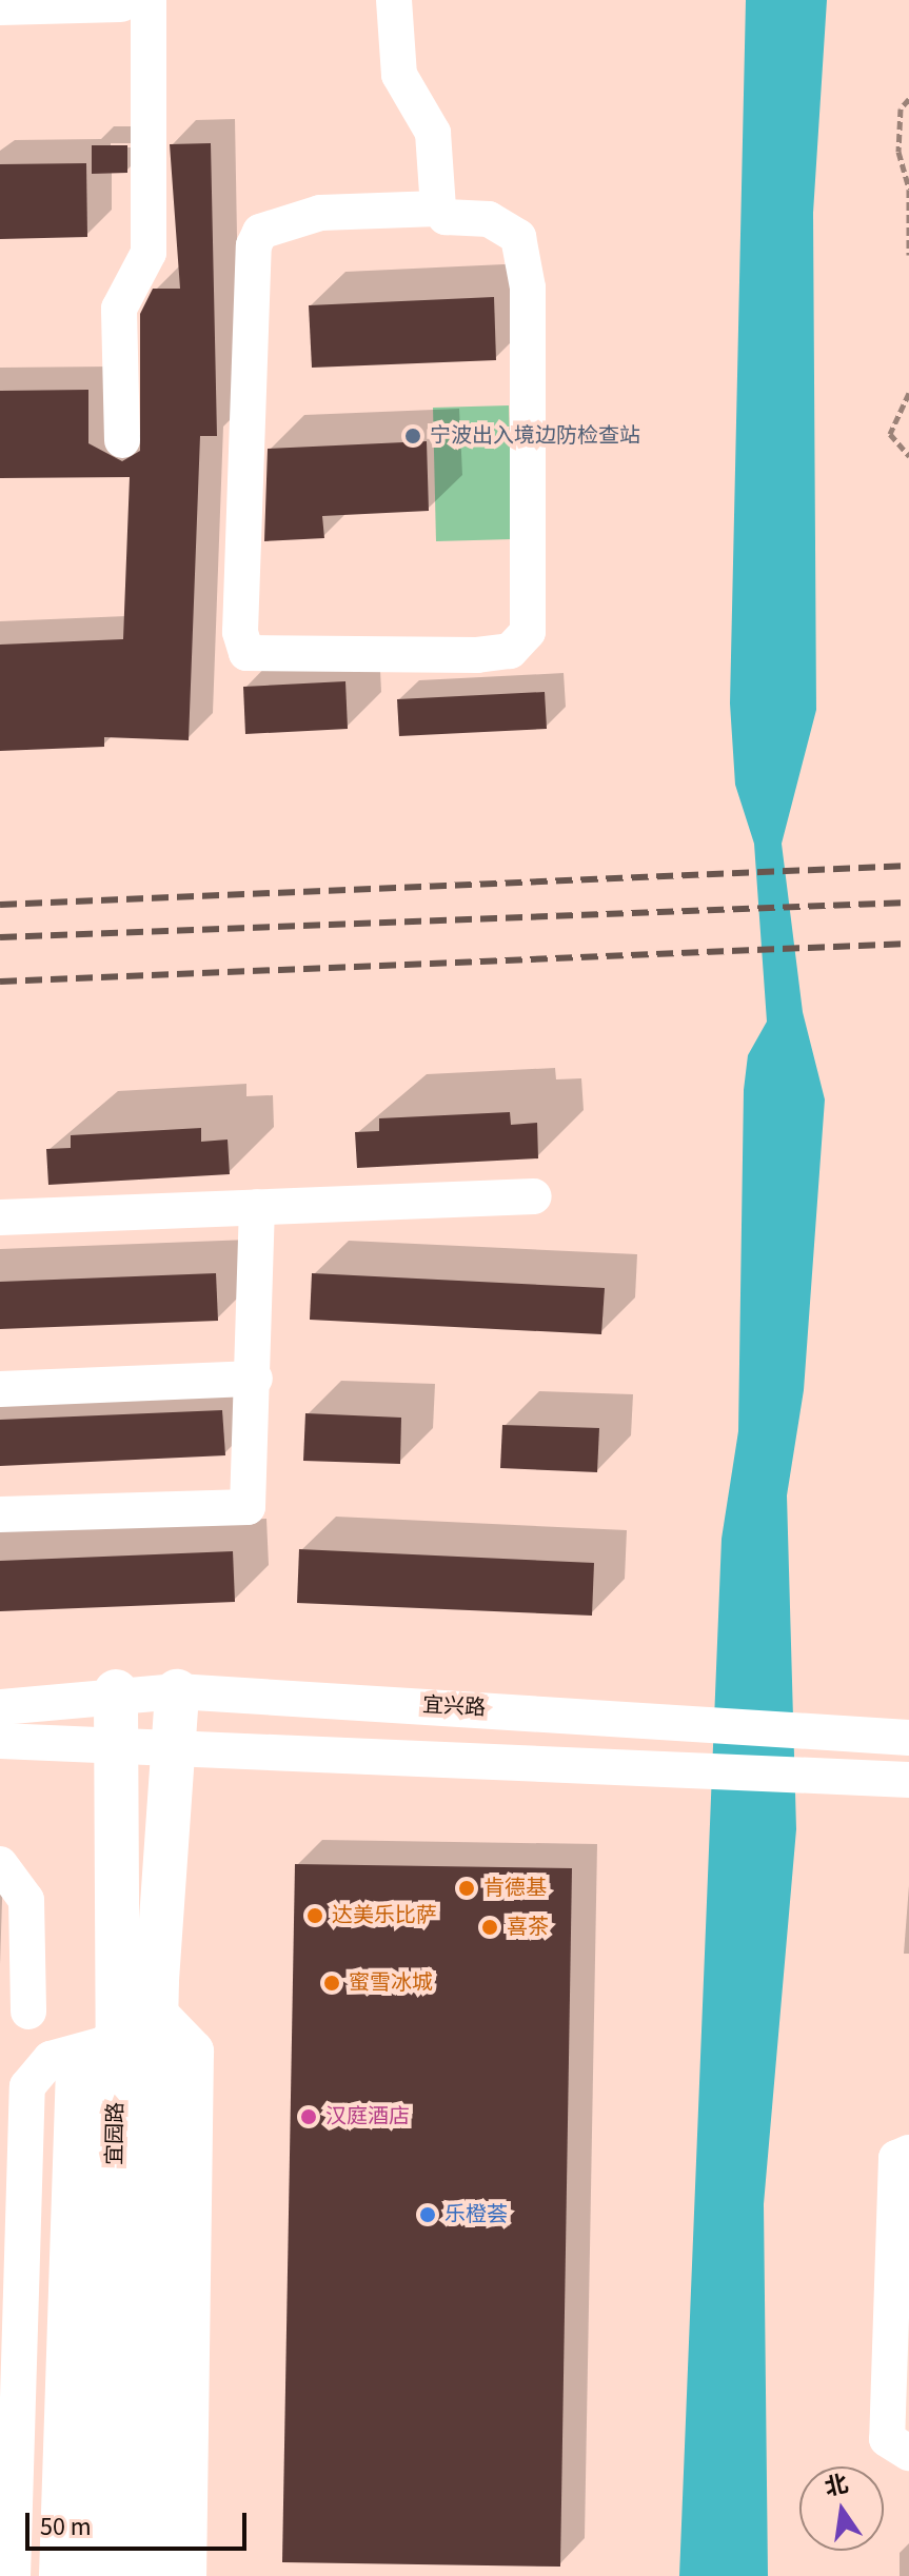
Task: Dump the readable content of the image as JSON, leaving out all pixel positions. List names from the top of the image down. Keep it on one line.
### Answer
{"streets":{"main road":["宜园路"],"street":["宜兴路"]},"crossings":[["宜兴路","宜园路"]],"places":["宁波出入境边防检查站","肯德基","达美乐比萨","喜茶","蜜雪冰城","汉庭酒店","乐橙荟"],"scale_bar":"50 m","north":"top"}
